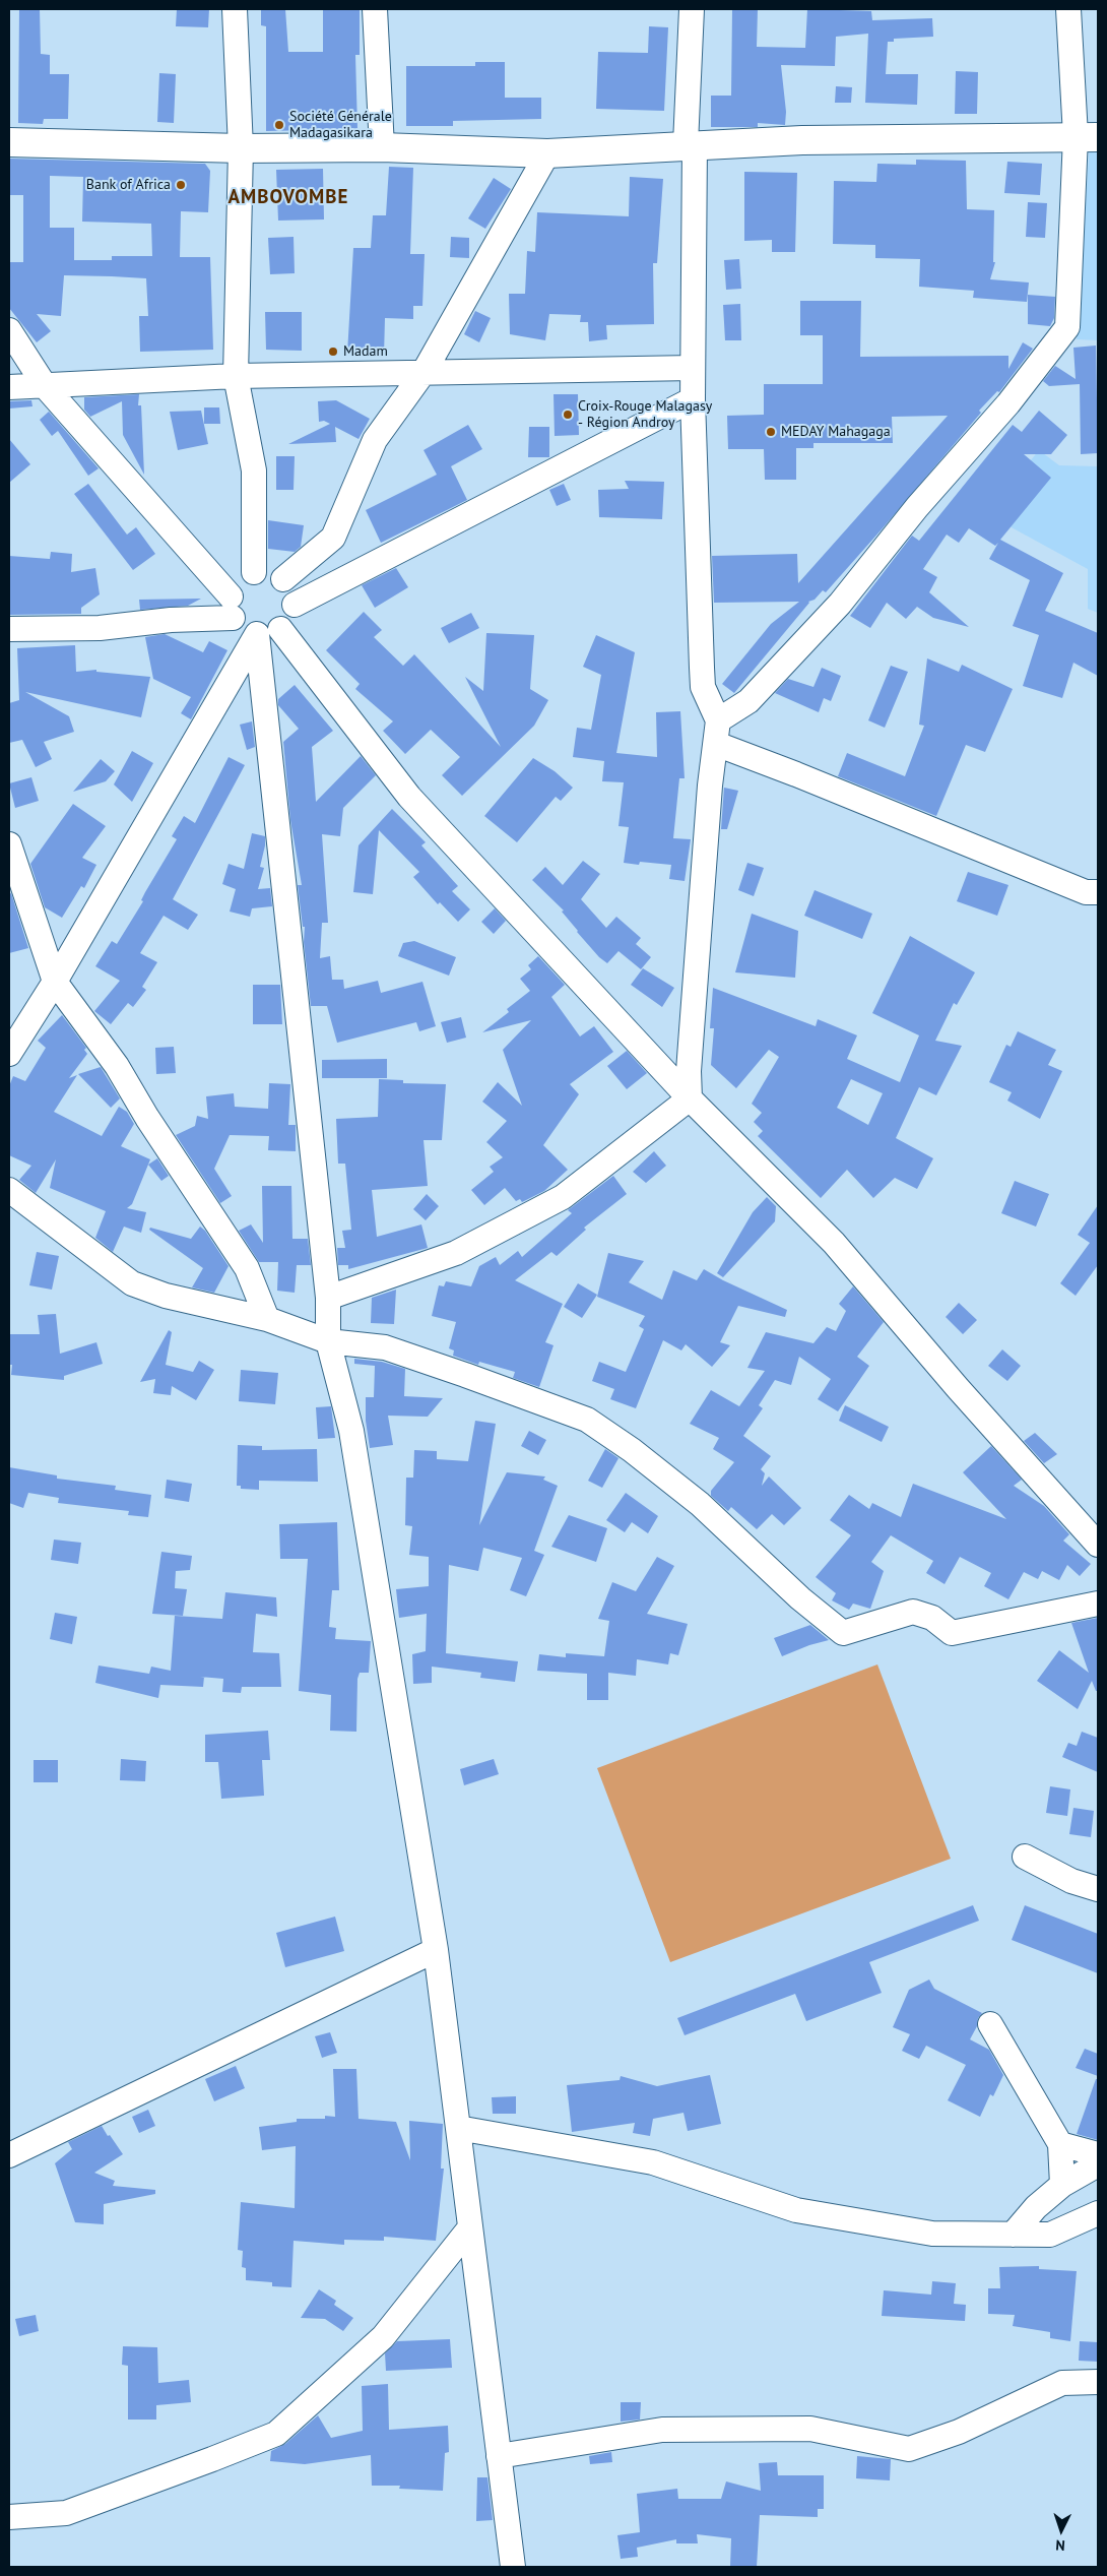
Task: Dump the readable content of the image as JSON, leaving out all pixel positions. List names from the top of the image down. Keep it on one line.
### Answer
{"districts":["AMBOVOMBE"],"places":["Société Générale Madagasikara","Bank of Africa","Madam","Croix-Rouge Malagasy - Région Androy","MEDAY Mahagaga"],"north":"bottom"}
